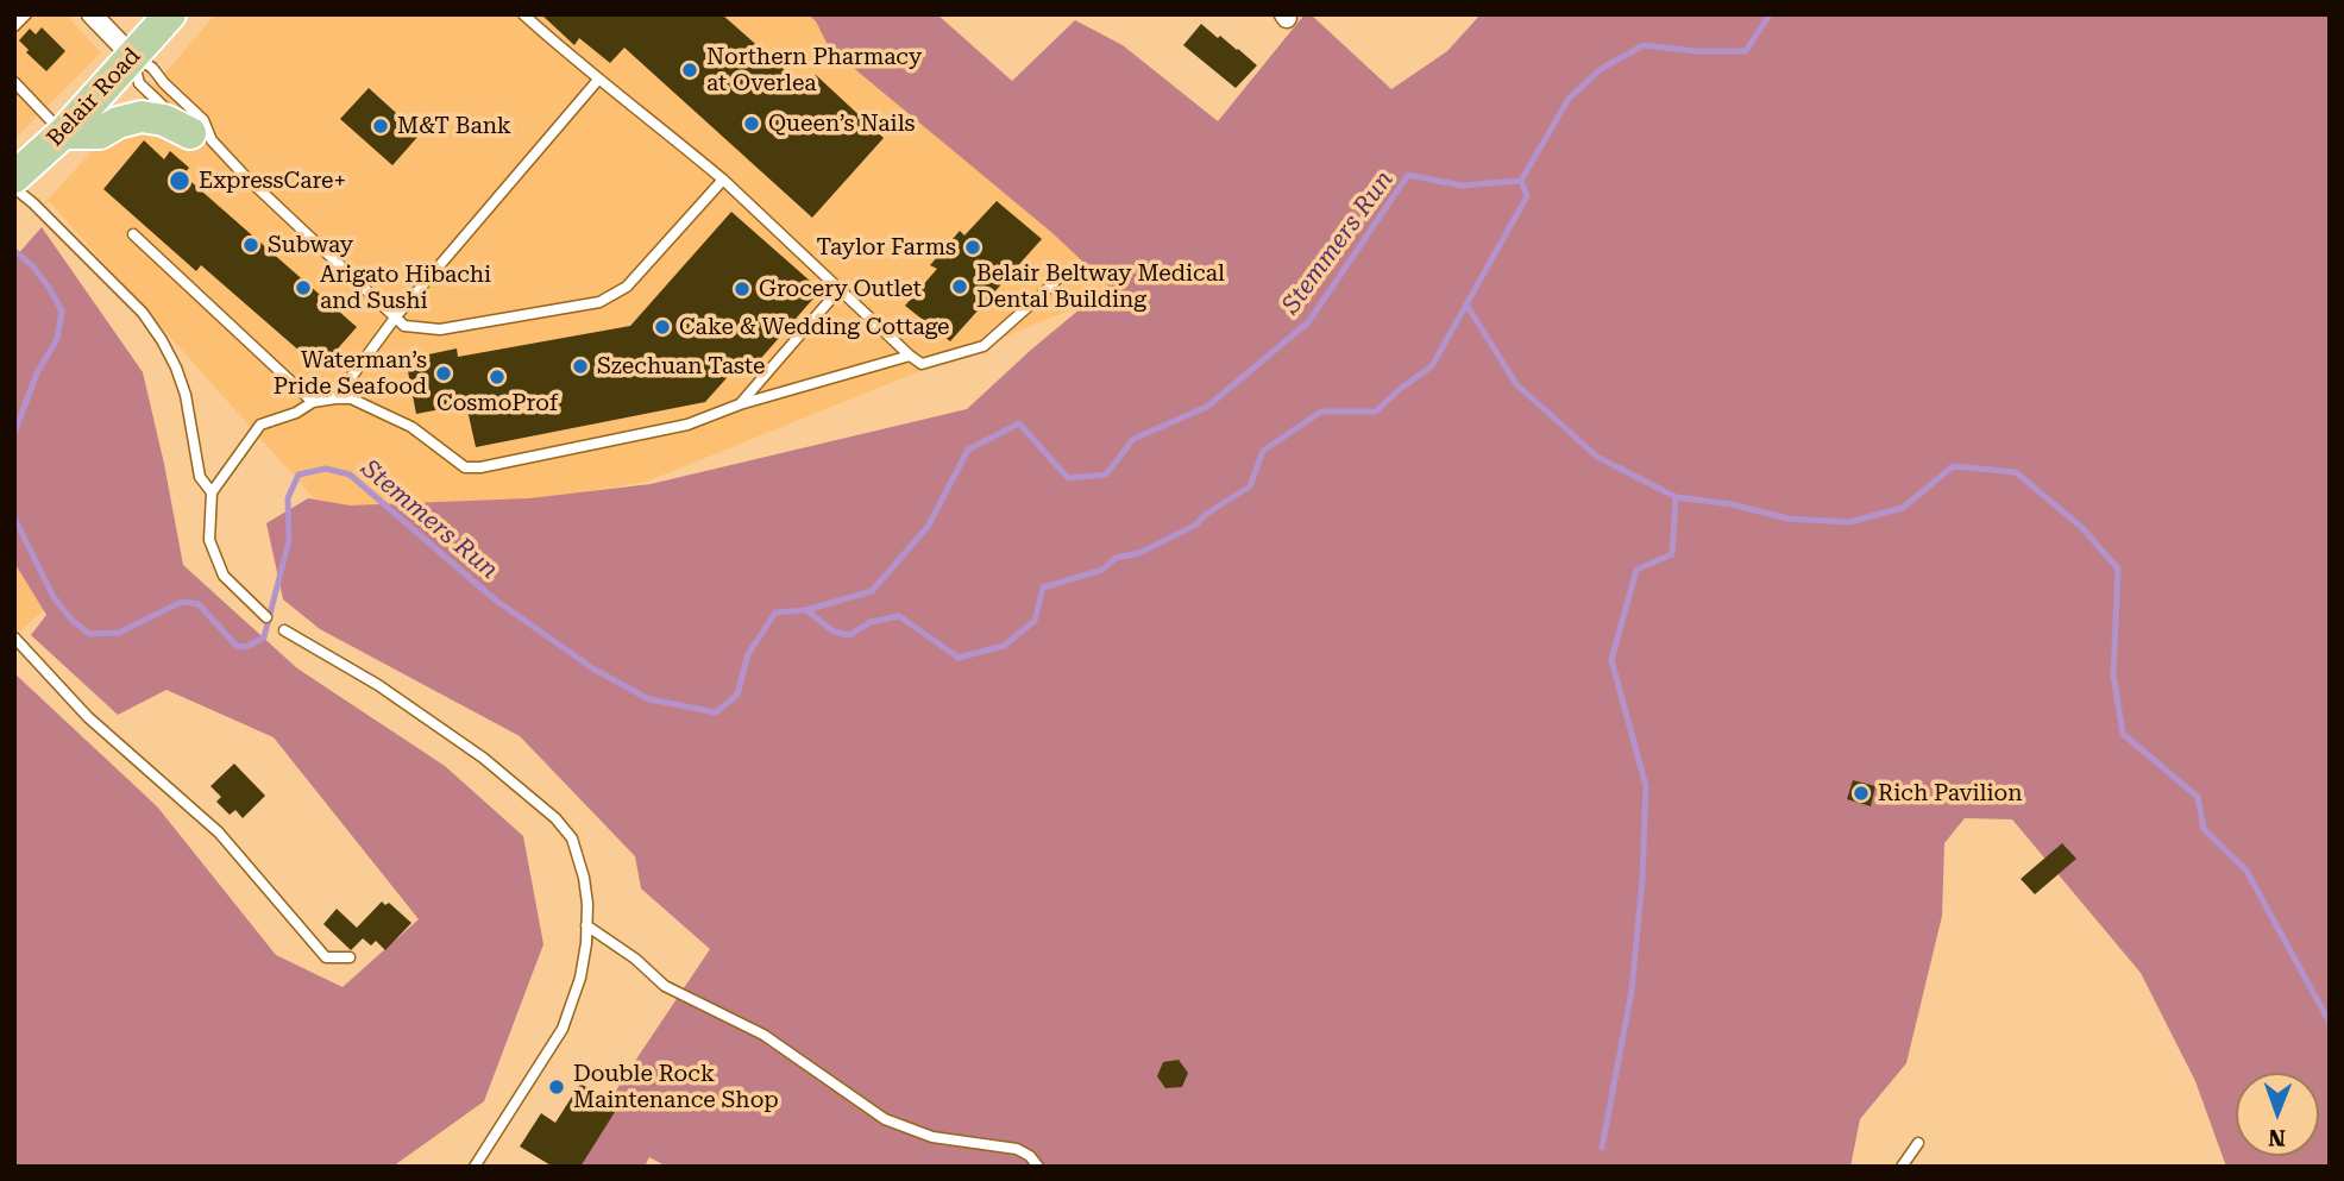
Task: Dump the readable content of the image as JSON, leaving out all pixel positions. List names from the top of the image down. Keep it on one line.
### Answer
{"streets":{"main road":["Belair Road"]},"water":["Stemmers Run"],"places":["Northern Pharmacy at Overlea","Queen’s Nails","M&T Bank","ExpressCare+","Subway","Taylor Farms","Belair Beltway Medical Dental Building","Arigato Hibachi and Sushi","Grocery Outlet","Cake & Wedding Cottage","Szechuan Taste","Waterman’s Pride Seafood","CosmoProf","Rich Pavilion","Double Rock Maintenance Shop"],"north":"bottom"}
